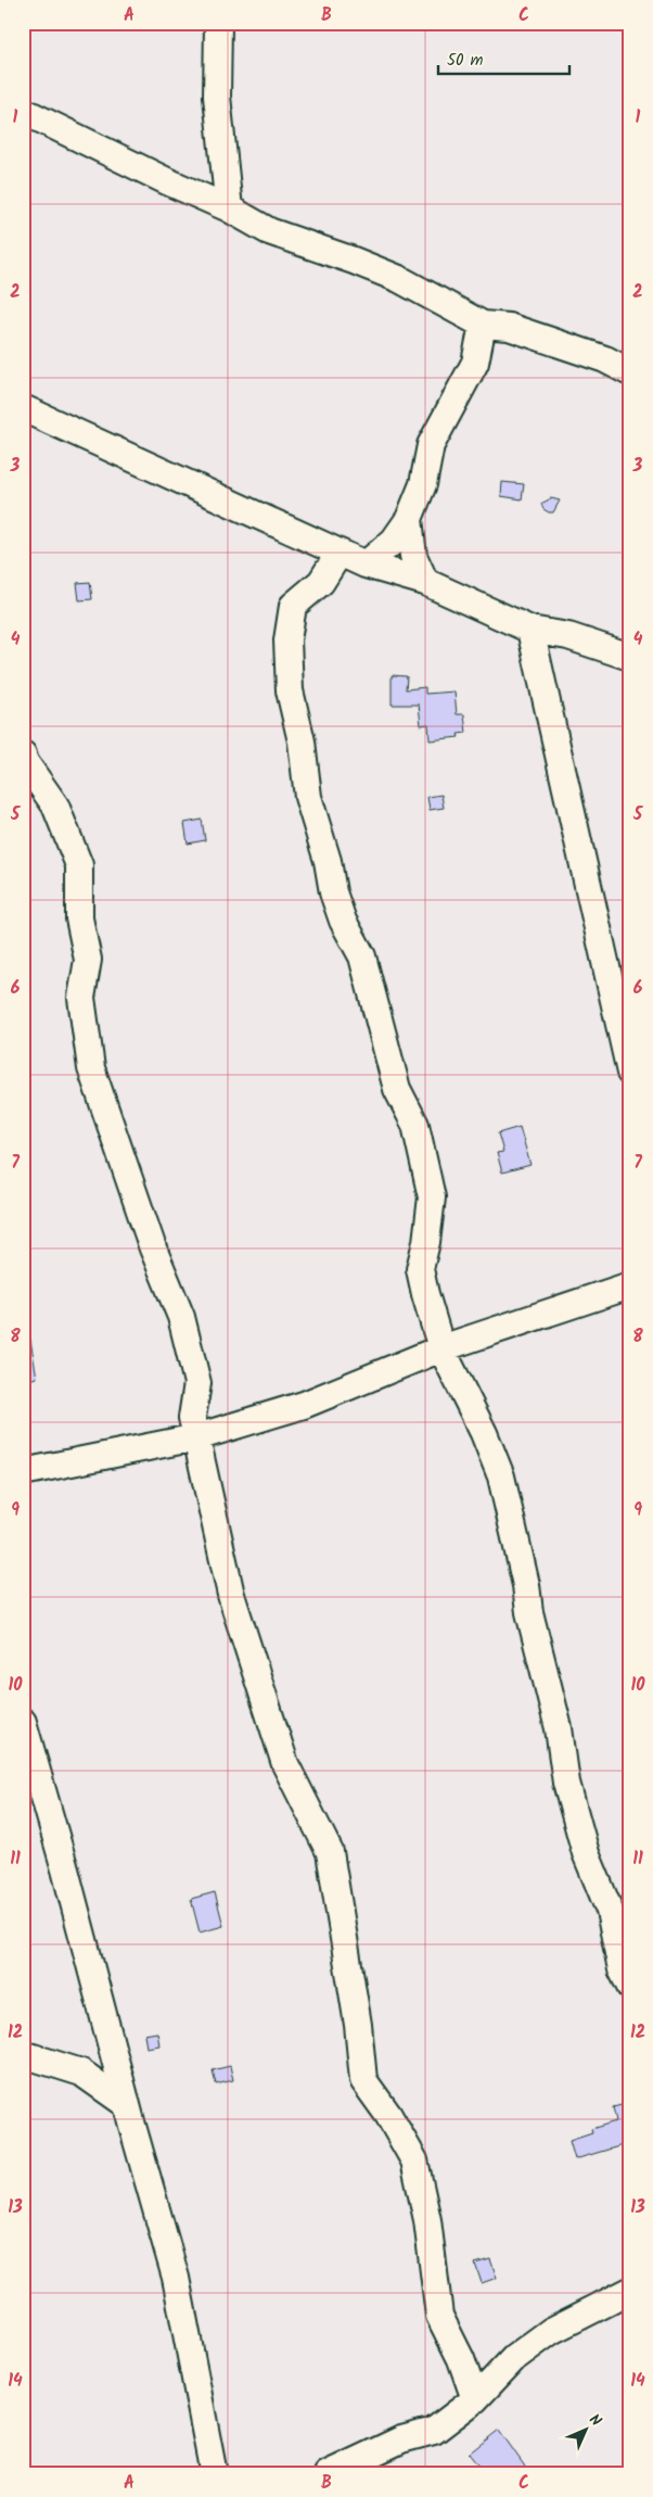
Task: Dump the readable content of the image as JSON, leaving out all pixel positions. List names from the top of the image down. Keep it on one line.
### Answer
{"scale_bar":"50 m","north":"top right","grid":{"columns":["A","B","C"],"rows":["1","2","3","4","5","6","7","8","9","10","11","12","13","14"]}}
